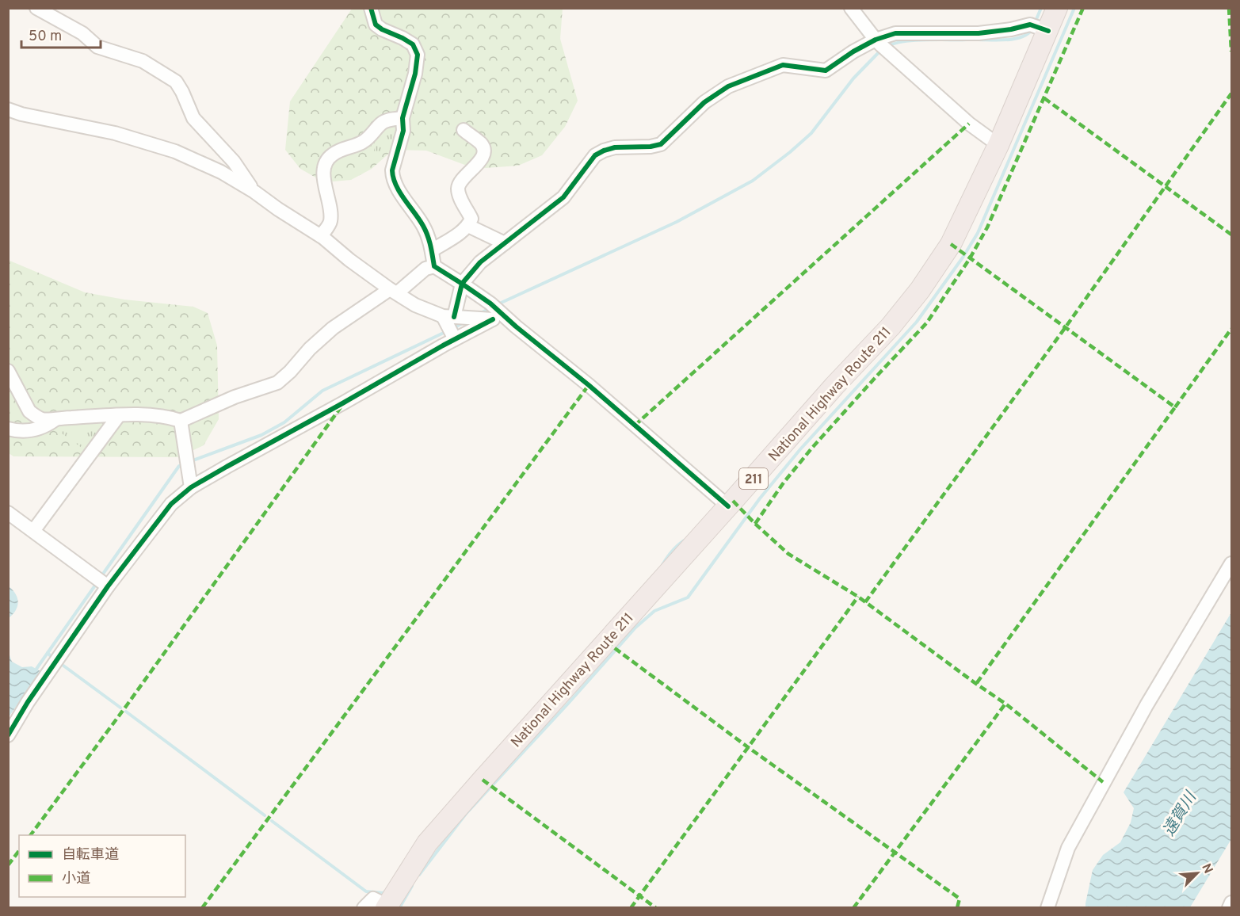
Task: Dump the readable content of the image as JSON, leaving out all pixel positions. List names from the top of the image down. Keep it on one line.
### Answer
{"streets":{"highway":["National Highway Route 211","211"]},"water":["遠賀川"],"legend":["自転車道","小道"],"scale_bar":"50 m","north":"top right"}
